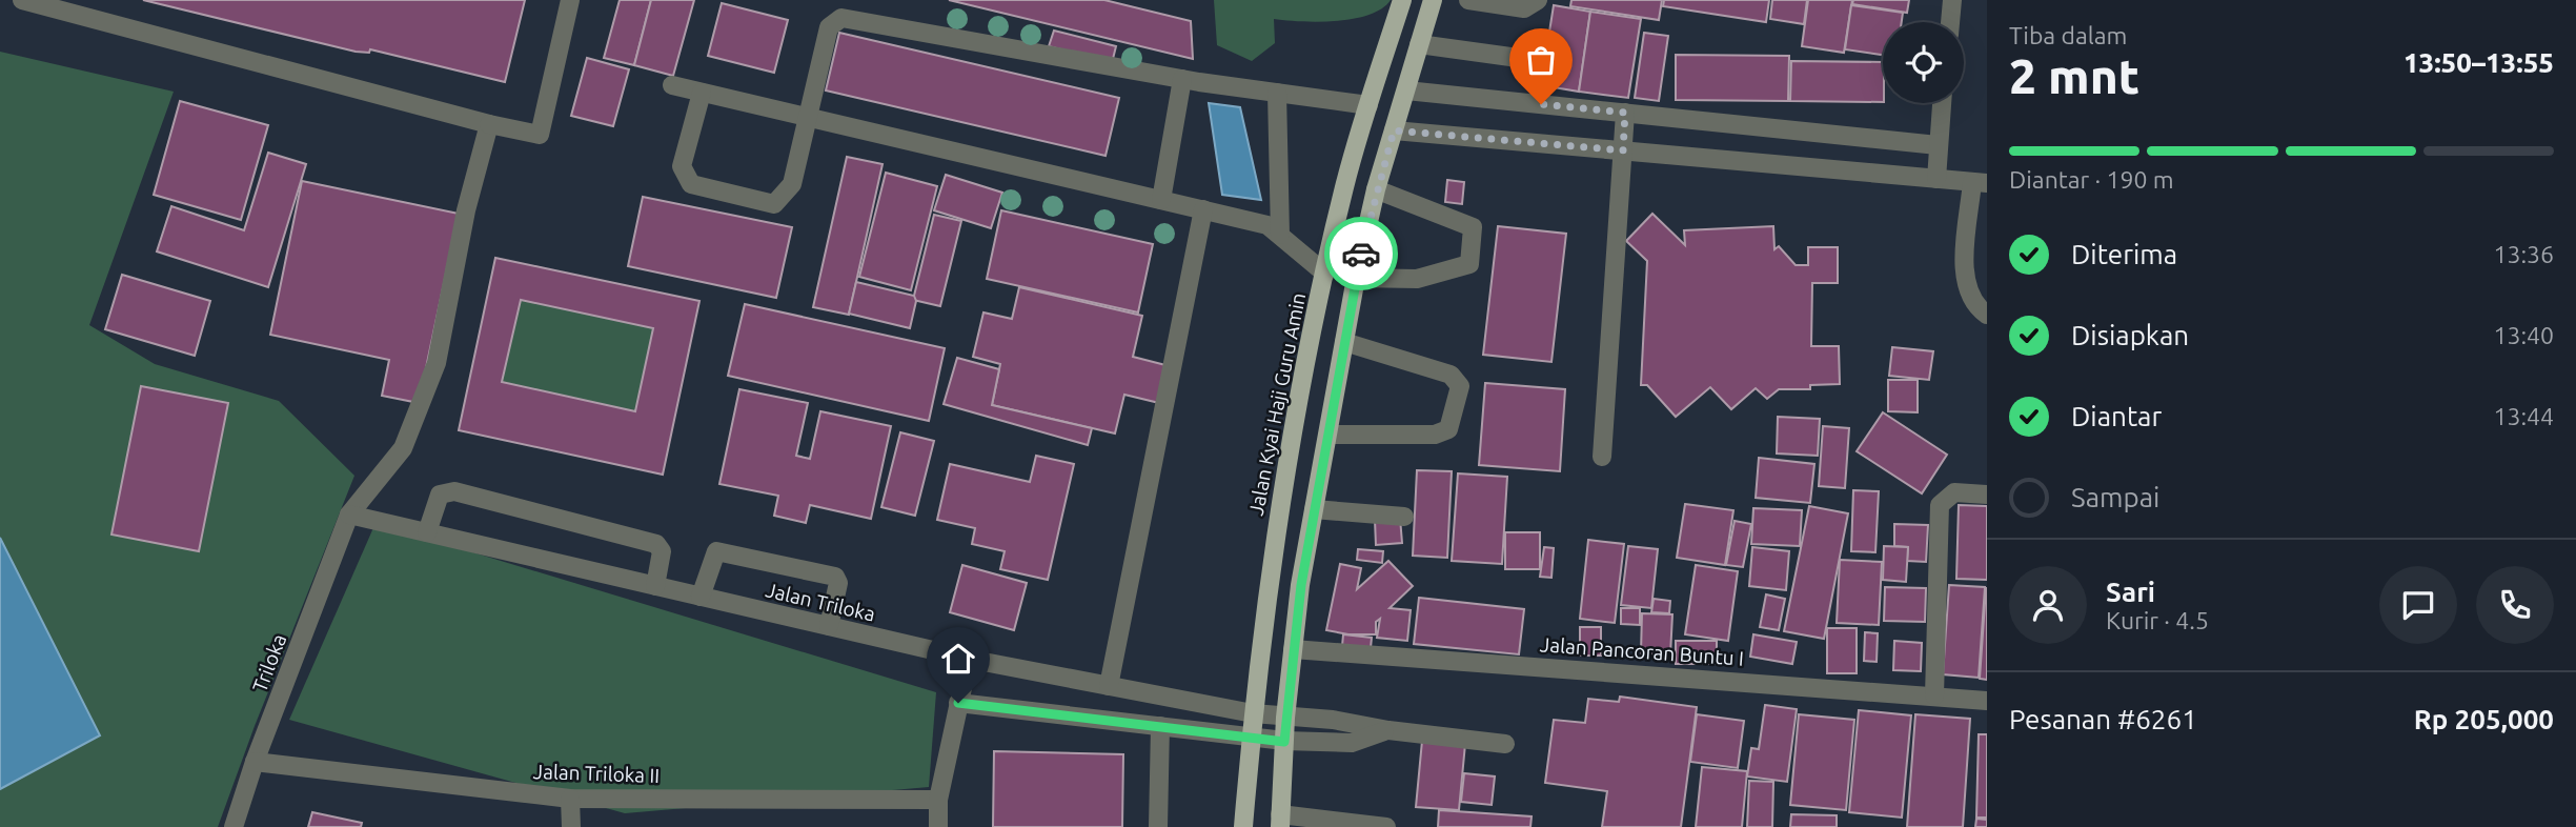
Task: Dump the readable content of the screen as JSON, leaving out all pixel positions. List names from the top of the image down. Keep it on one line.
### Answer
{"streets":{"main road":["Jalan Kyai Haji Guru Amin"],"street":["Jalan Triloka","Jalan Pancoran Buntu I","Triloka","Jalan Triloka II"]},"crossings":[["Jalan Kyai Haji Guru Amin","Jalan Triloka"],["Jalan Triloka","Triloka"],["Triloka","Jalan Triloka II"]],"page":{"heading":["2 mnt","Tiba dalam","13:50–13:55"],"panel":["Sari","Kurir · 4.5","Pesanan #6261","Rp 205,000"],"bar":"Diantar · 190 m","list":[["Diterima","13:36"],["Disiapkan","13:40"],["Diantar","13:44"],"Sampai"]}}
